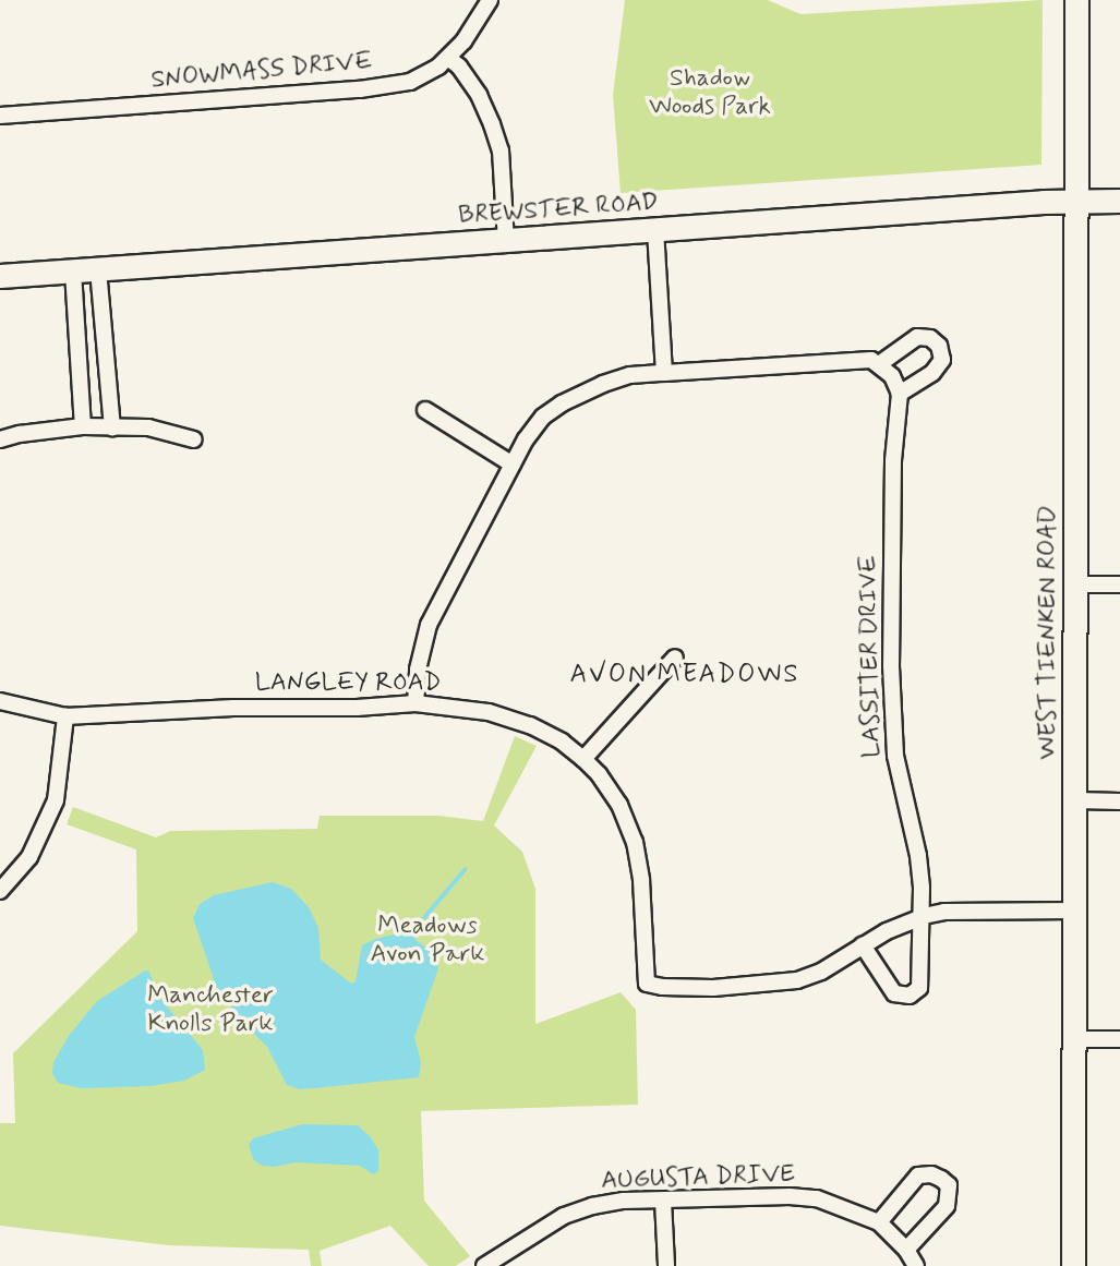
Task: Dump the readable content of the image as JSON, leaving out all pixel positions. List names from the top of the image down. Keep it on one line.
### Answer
{"streets":{"street":["SNOWMASS DRIVE","BREWSTER ROAD","WEST TIENKEN ROAD","LASSITER DRIVE","LANGLEY ROAD","AUGUSTA DRIVE"]},"crossings":[["BREWSTER ROAD","WEST TIENKEN ROAD"],["WEST TIENKEN ROAD","LANGLEY ROAD"],["LASSITER DRIVE","LANGLEY ROAD"]],"districts":["AVON MEADOWS"],"parks":["Shadow Woods Park","Meadows Avon Park","Manchester Knolls Park"]}
